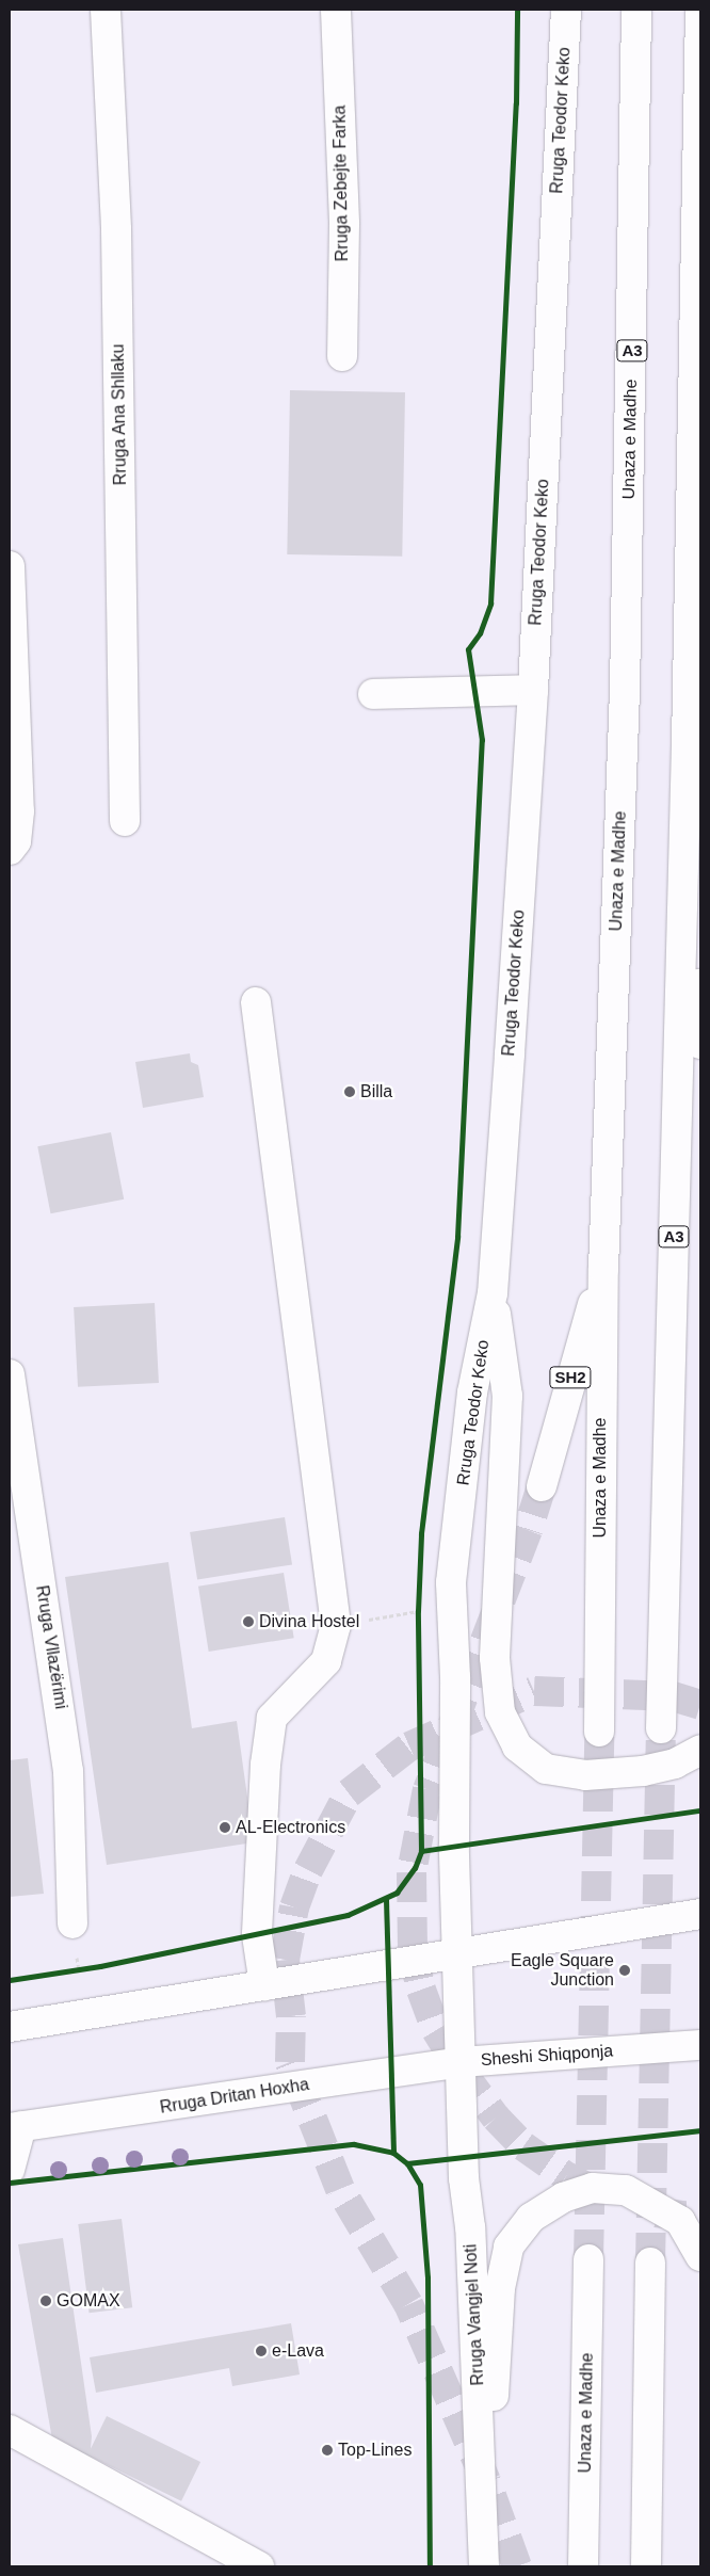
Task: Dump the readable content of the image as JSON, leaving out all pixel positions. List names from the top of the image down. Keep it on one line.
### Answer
{"streets":{"main road":["Rruga Teodor Keko","Rruga Zebejte Farka","A3","Rruga Ana Shllaku","Unaza e Madhe","SH2","Rruga Vllazërimi","Sheshi Shiqponja","Rruga Dritan Hoxha","Rruga Vangjel Noti"]},"crossings":[["Rruga Teodor Keko","Sheshi Shiqponja"],["Unaza e Madhe","SH2"],["Sheshi Shiqponja","Rruga Dritan Hoxha"],["Sheshi Shiqponja","Rruga Vangjel Noti"],["Rruga Dritan Hoxha","Rruga Vangjel Noti"]],"places":["Billa","Divina Hostel","AL-Electronics","Eagle Square Junction","GOMAX","e-Lava","Top-Lines"]}
